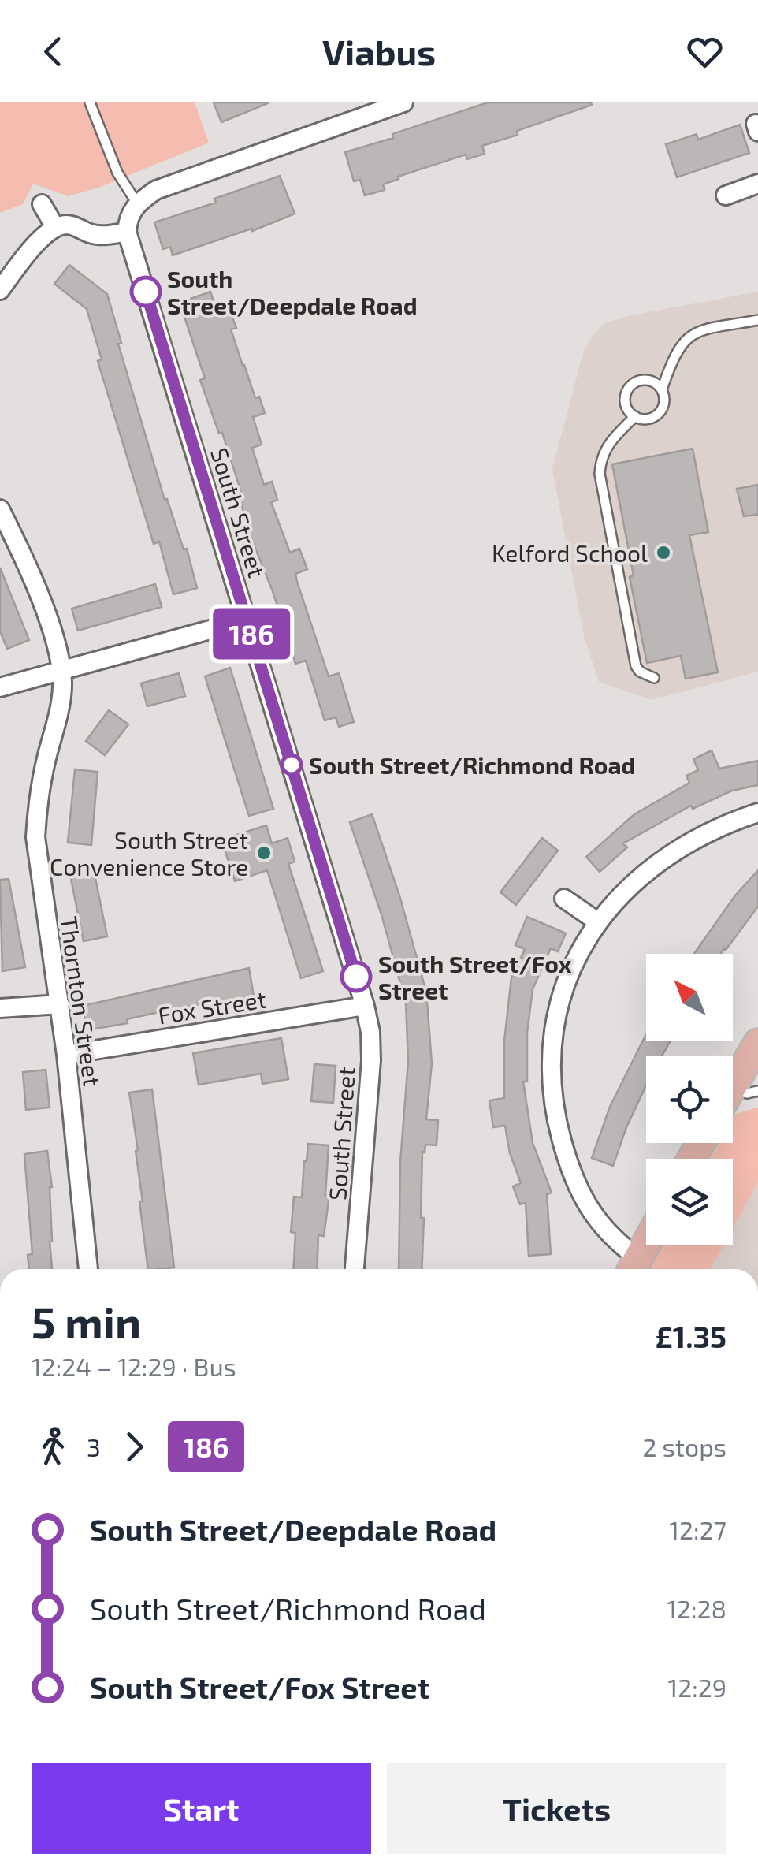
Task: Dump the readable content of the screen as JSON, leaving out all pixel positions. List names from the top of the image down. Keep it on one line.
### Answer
{"streets":{"street":["South Street","Thornton Street","Fox Street"]},"crossings":[["South Street","Fox Street"],["Thornton Street","Fox Street"]],"places":["South Street/Deepdale Road","Kelford School","South Street/Richmond Road","South Street Convenience Store","South Street/Fox Street"],"lines":["bus line 186"],"north":"top left","page":{"header":"Viabus","on_map":"186","heading":["5 min","12:24 – 12:29 · Bus","£1.35"],"legs":["3","186","2 stops"],"list":[{"name":"South Street/Deepdale Road","value":"12:27"},{"name":"South Street/Richmond Road","value":"12:28"},{"name":"South Street/Fox Street","value":"12:29"}],"buttons":["Start","Tickets"]}}
